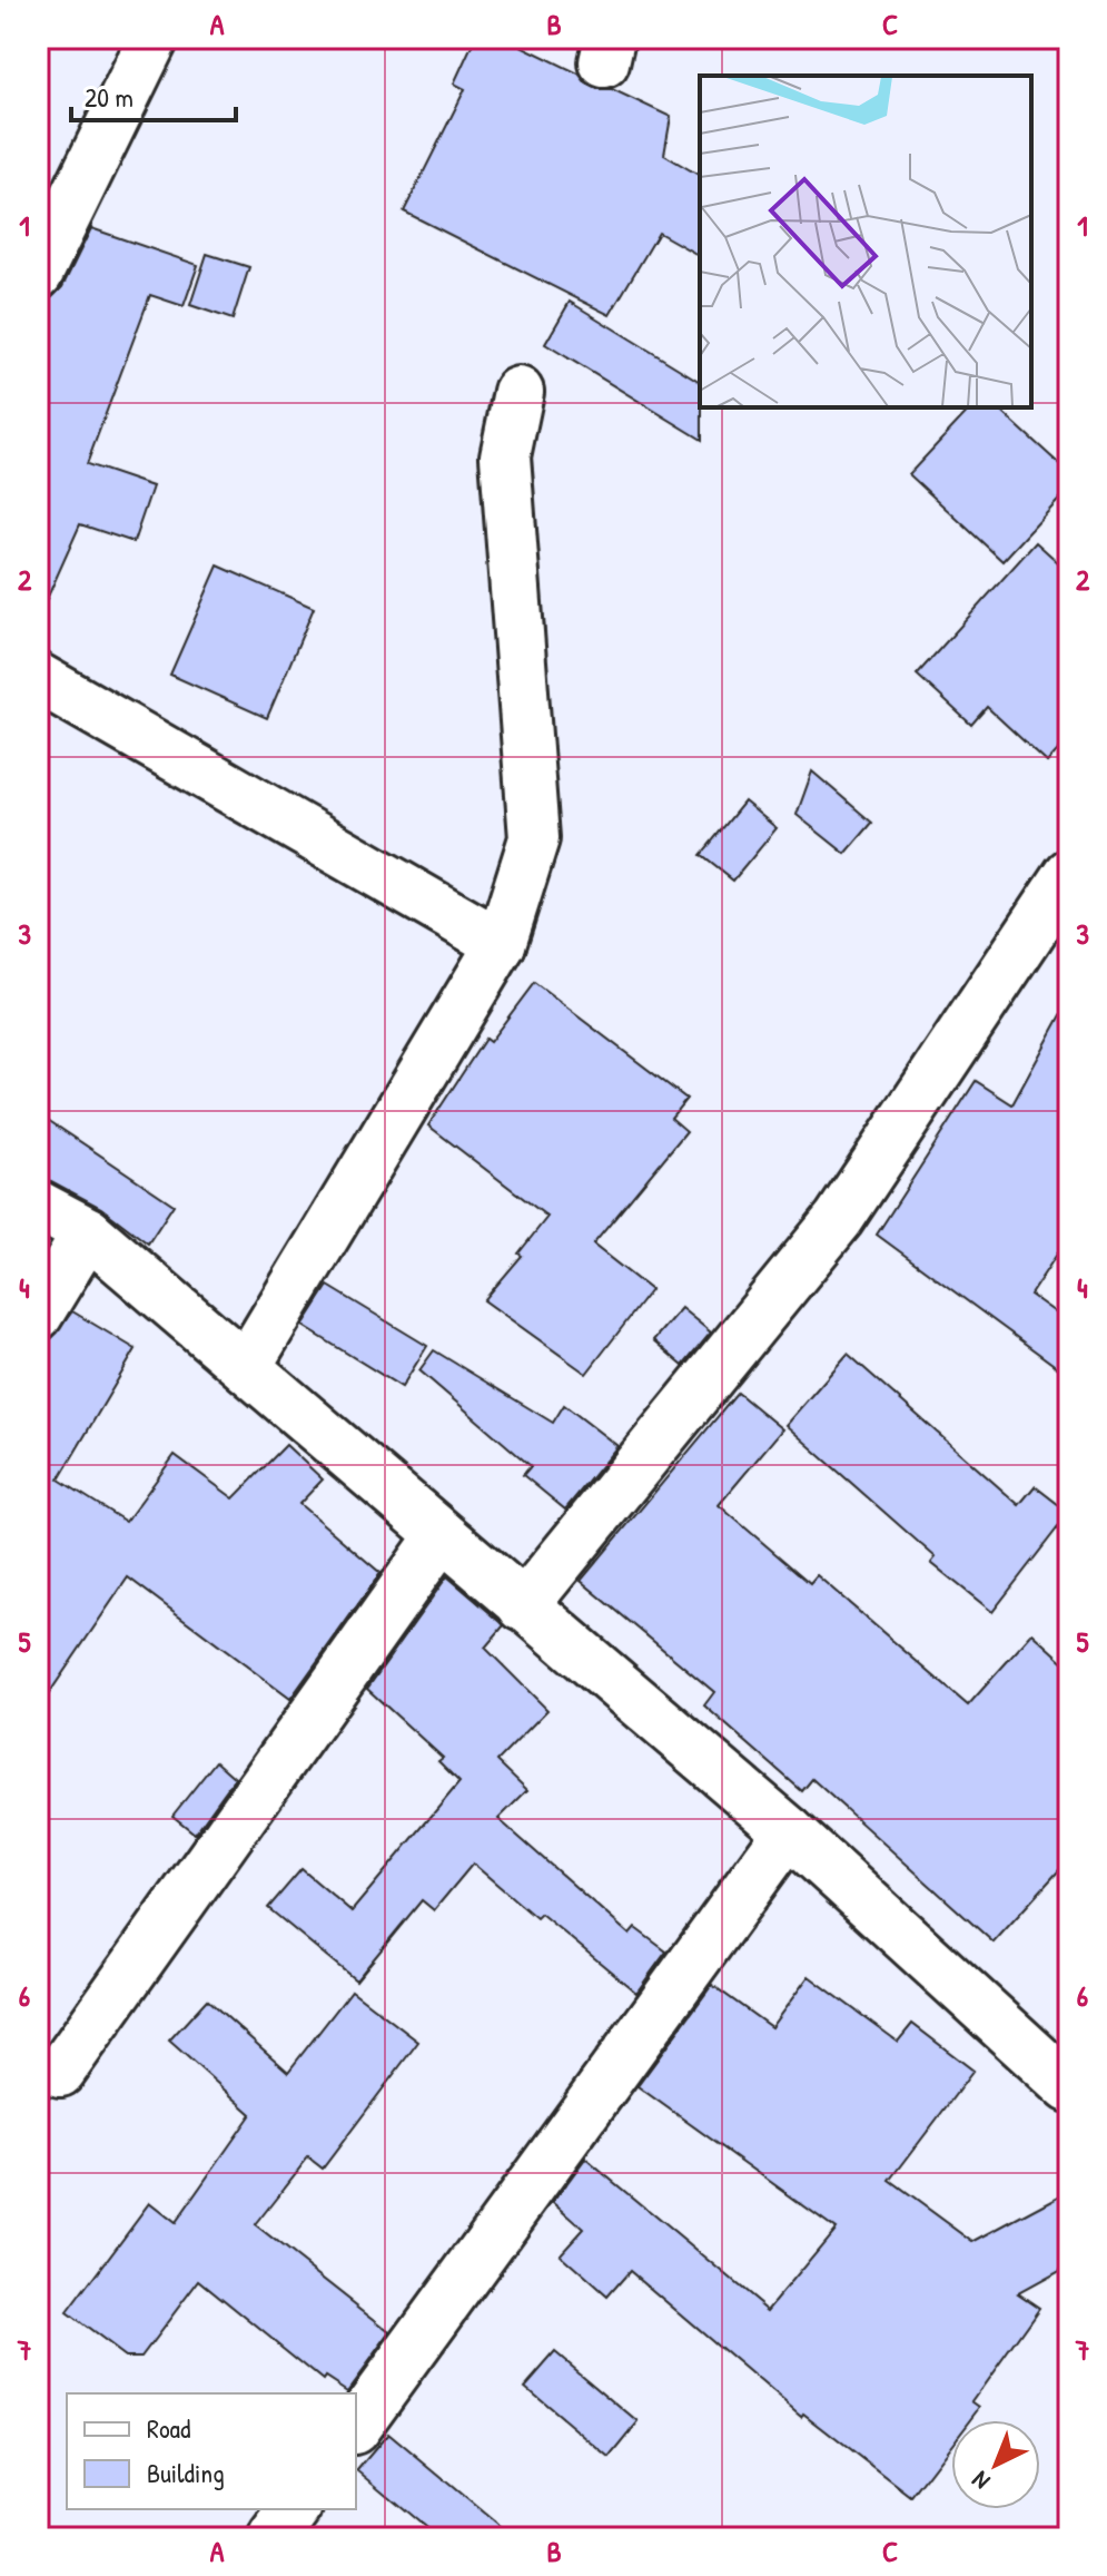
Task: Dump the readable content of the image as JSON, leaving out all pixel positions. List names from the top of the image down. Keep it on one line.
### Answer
{"legend":["Road","Building"],"scale_bar":"20 m","north":"bottom left","grid":{"columns":["A","B","C"],"rows":["1","2","3","4","5","6","7"]}}
